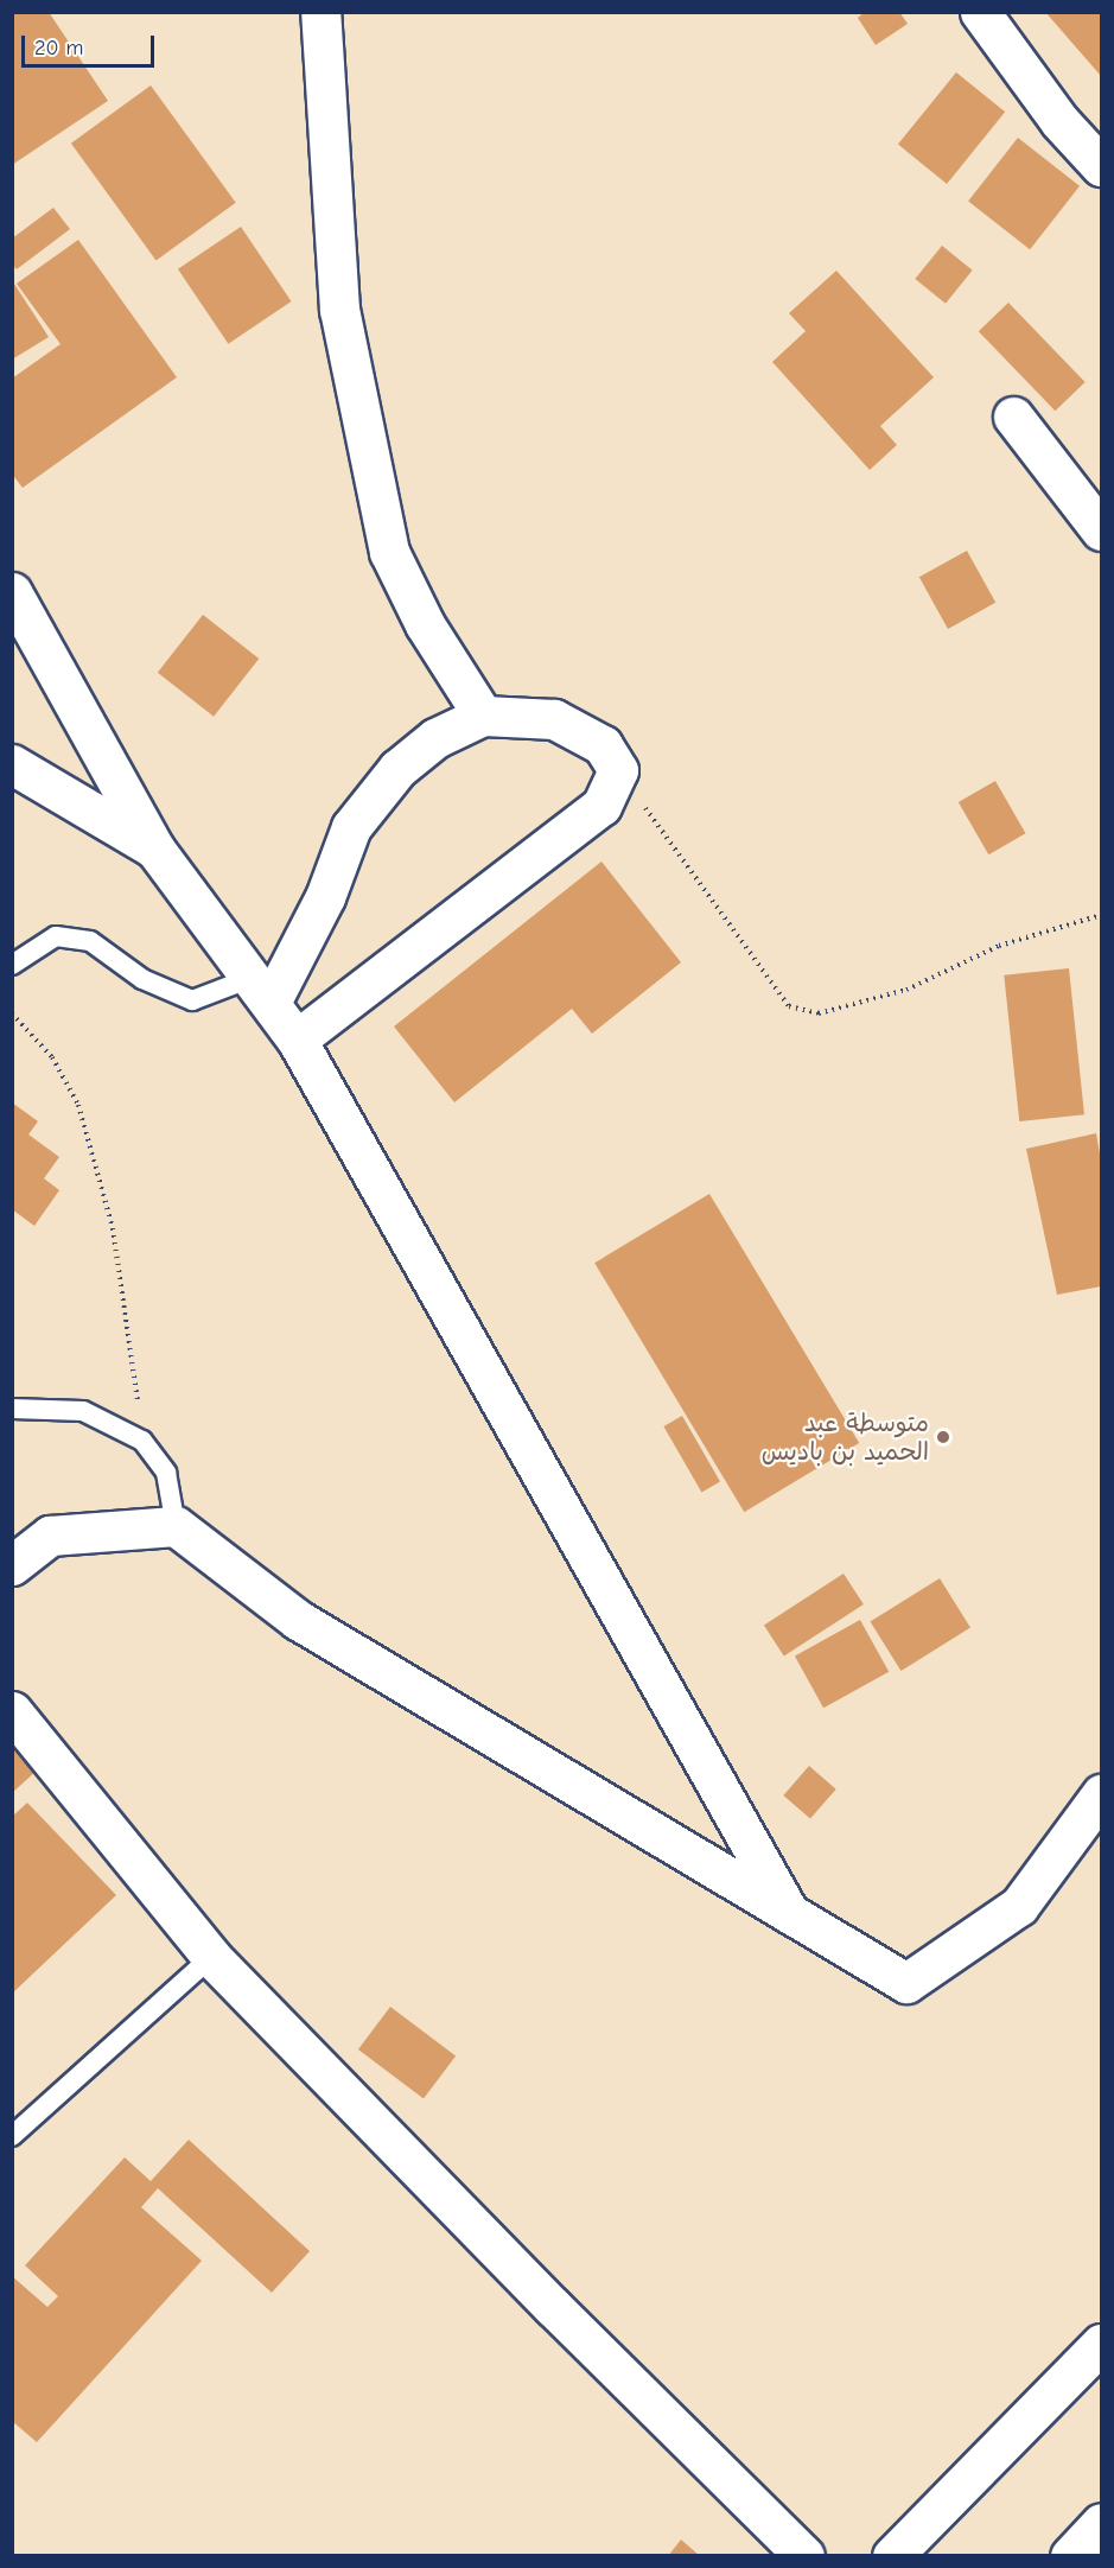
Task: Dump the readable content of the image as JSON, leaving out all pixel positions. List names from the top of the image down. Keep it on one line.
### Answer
{"places":["متوسطة عبد الحميد بن باديس"],"scale_bar":"20 m"}
